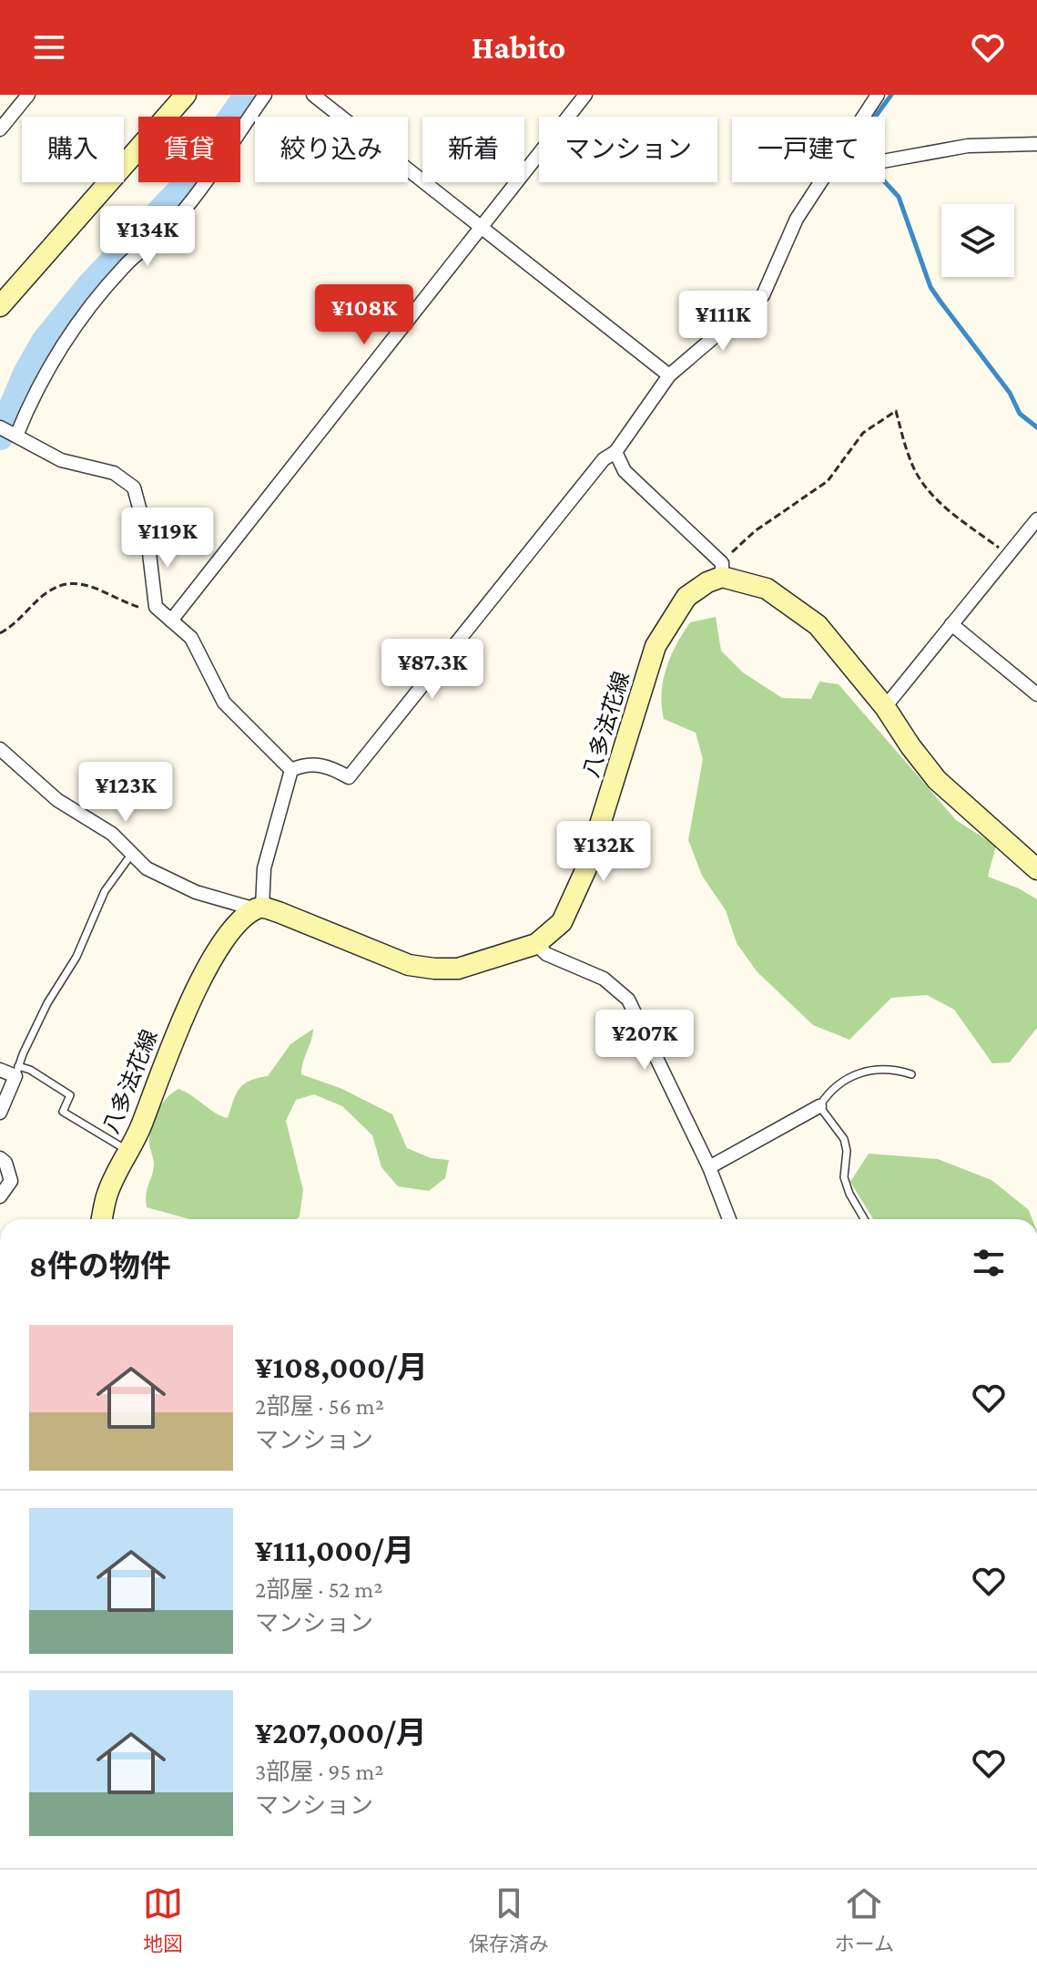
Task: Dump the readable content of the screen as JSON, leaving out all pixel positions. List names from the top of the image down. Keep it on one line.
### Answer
{"streets":{"main road":["八多法花線"]},"page":{"header":"Habito","chip":["購入","賃貸","絞り込み","新着","マンション","一戸建て"],"price":["¥134K","¥108K","¥111K","¥119K","¥87.3K","¥123K","¥132K","¥207K"],"heading":"8件の物件","list":[{"name":"¥108,000/月","note":"2部屋 · 56 m² · マンション"},{"name":"¥111,000/月","note":"2部屋 · 52 m² · マンション"},{"name":"¥207,000/月","note":"3部屋 · 95 m² · マンション"}],"tabs":["地図","保存済み","ホーム"]}}
